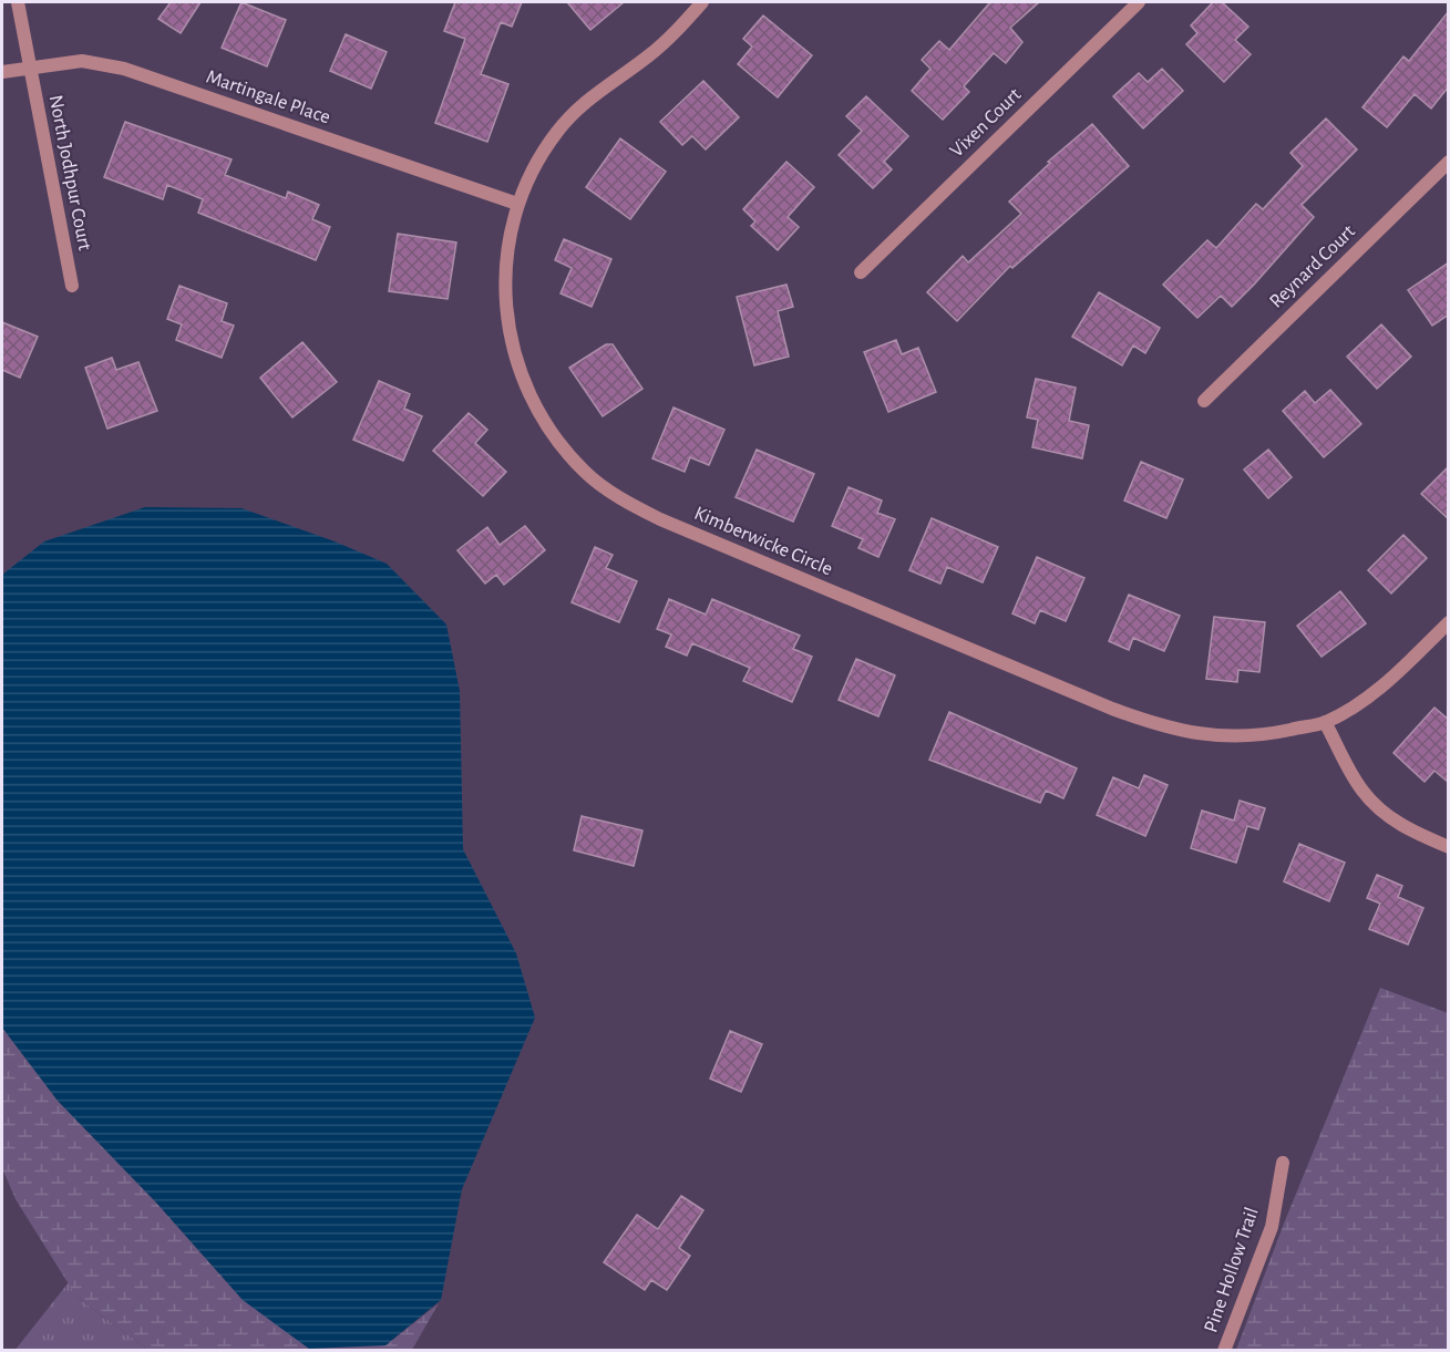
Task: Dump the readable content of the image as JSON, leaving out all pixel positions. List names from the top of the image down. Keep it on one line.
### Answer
{"streets":{"street":["Martingale Place","Vixen Court","North Jodhpur Court","Reynard Court","Kimberwicke Circle","Pine Hollow Trail"]},"crossings":[["Martingale Place","North Jodhpur Court"],["Martingale Place","Kimberwicke Circle"]]}
